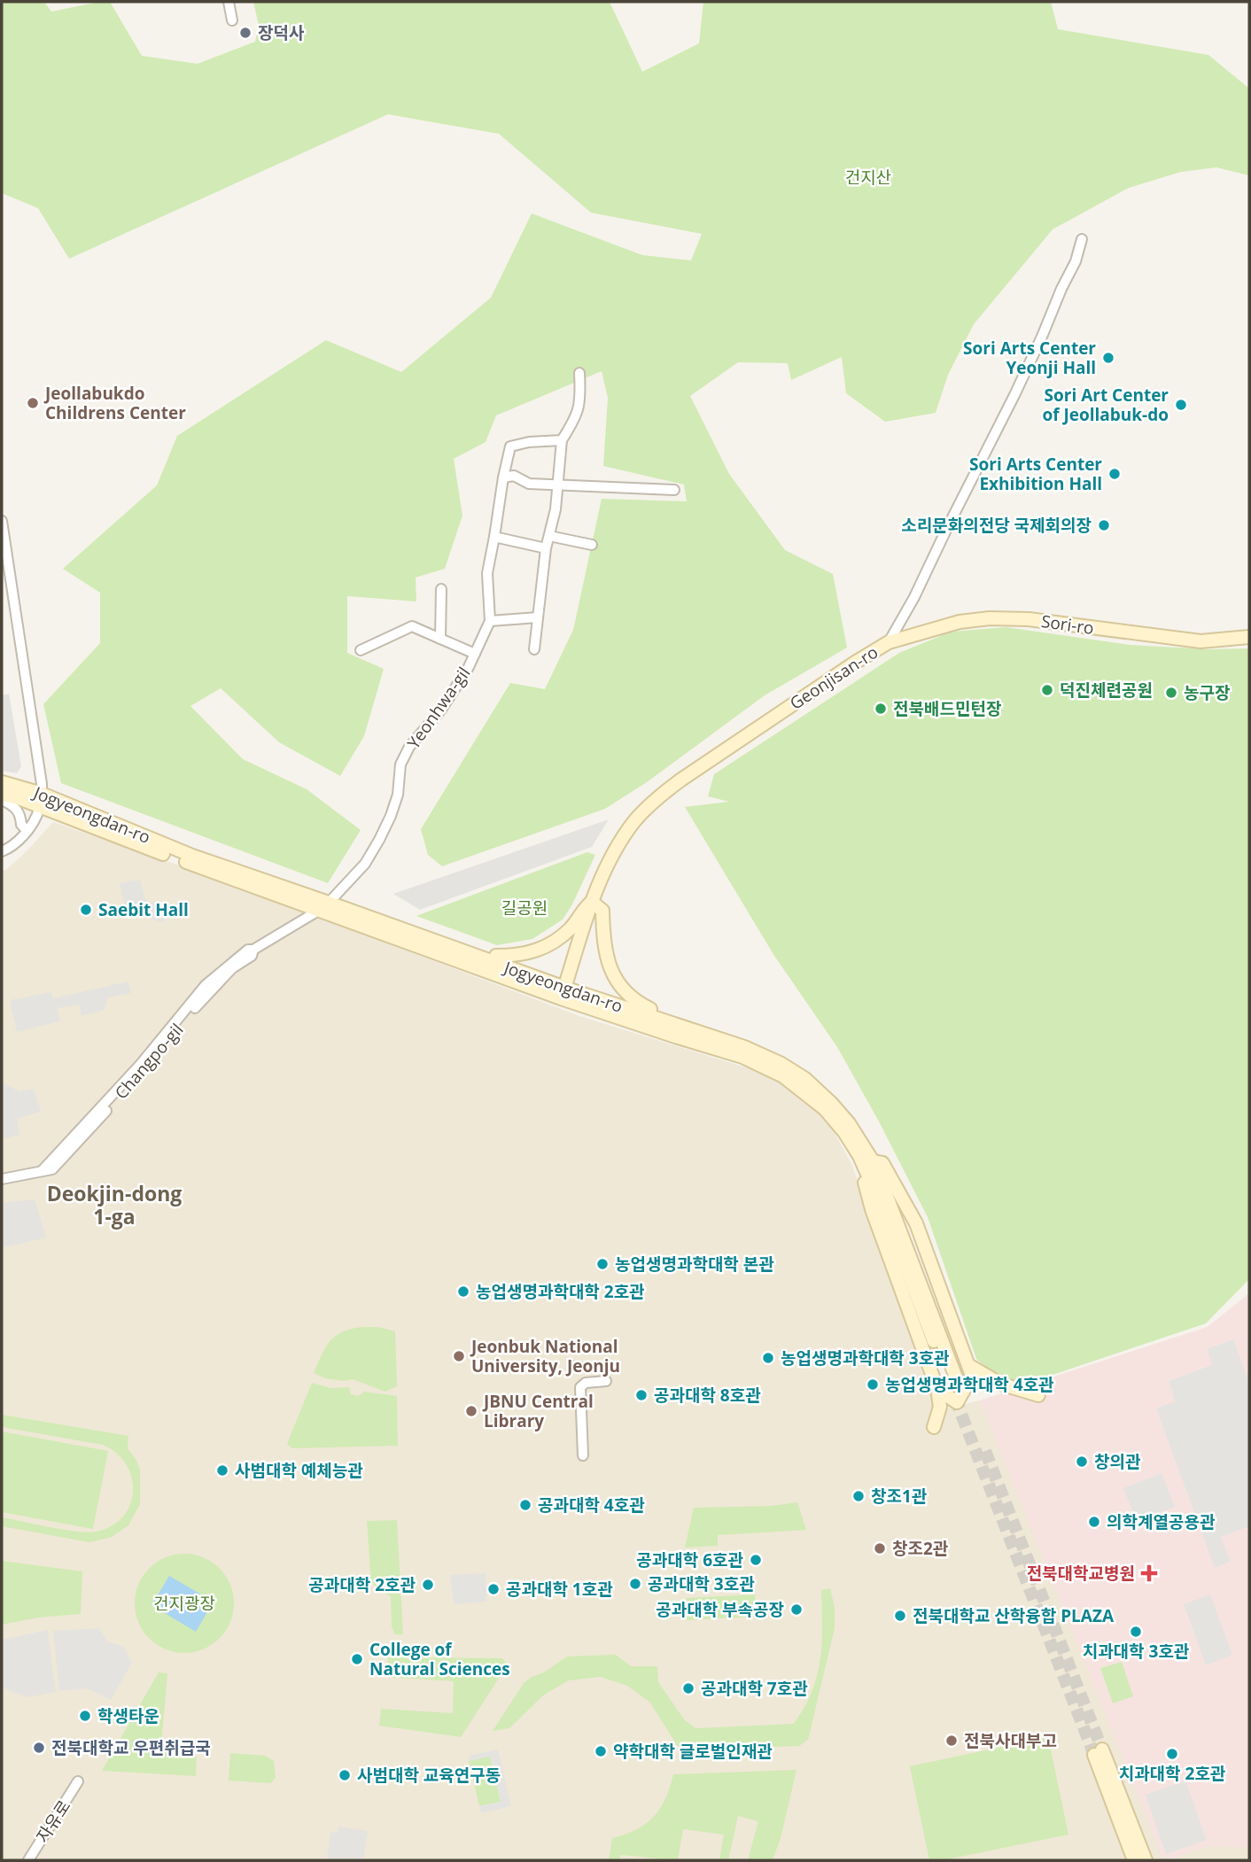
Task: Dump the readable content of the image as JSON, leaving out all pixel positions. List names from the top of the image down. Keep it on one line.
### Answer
{"streets":{"street":["Sori-ro","Geonjisan-ro","Yeonhwa-gil","Jogyeongdan-ro","Changpo-gil","자유로"]},"crossings":[["Sori-ro","Geonjisan-ro"],["Geonjisan-ro","Jogyeongdan-ro"],["Yeonhwa-gil","Jogyeongdan-ro"],["Yeonhwa-gil","Changpo-gil"],["Jogyeongdan-ro","Changpo-gil"]],"districts":["Deokjin-dong 1-ga"],"parks":["건지산","길공원","건지광장"],"places":{"other":["장덕사","Sori Arts Center Yeonji Hall","Jeollabukdo Childrens Center","Sori Art Center of Jeollabuk-do","Sori Arts Center Exhibition Hall","소리문화의전당 국제회의장","덕진체련공원","농구장","전북배드민턴장","Saebit Hall","농업생명과학대학 본관","농업생명과학대학 2호관","Jeonbuk National University, Jeonju","농업생명과학대학 3호관","농업생명과학대학 4호관","공과대학 8호관","JBNU Central Library","창의관","사범대학 예체능관","창조1관","공과대학 4호관","의학계열공용관","창조2관","공과대학 6호관","공과대학 3호관","공과대학 2호관","공과대학 1호관","공과대학 부속공장","전북대학교 산학융합 PLAZA","치과대학 3호관","College of Natural Sciences","공과대학 7호관","학생타운","전북사대부고","전북대학교 우편취급국","약학대학 글로벌인재관","치과대학 2호관","사범대학 교육연구동"],"health":["전북대학교병원"]}}
